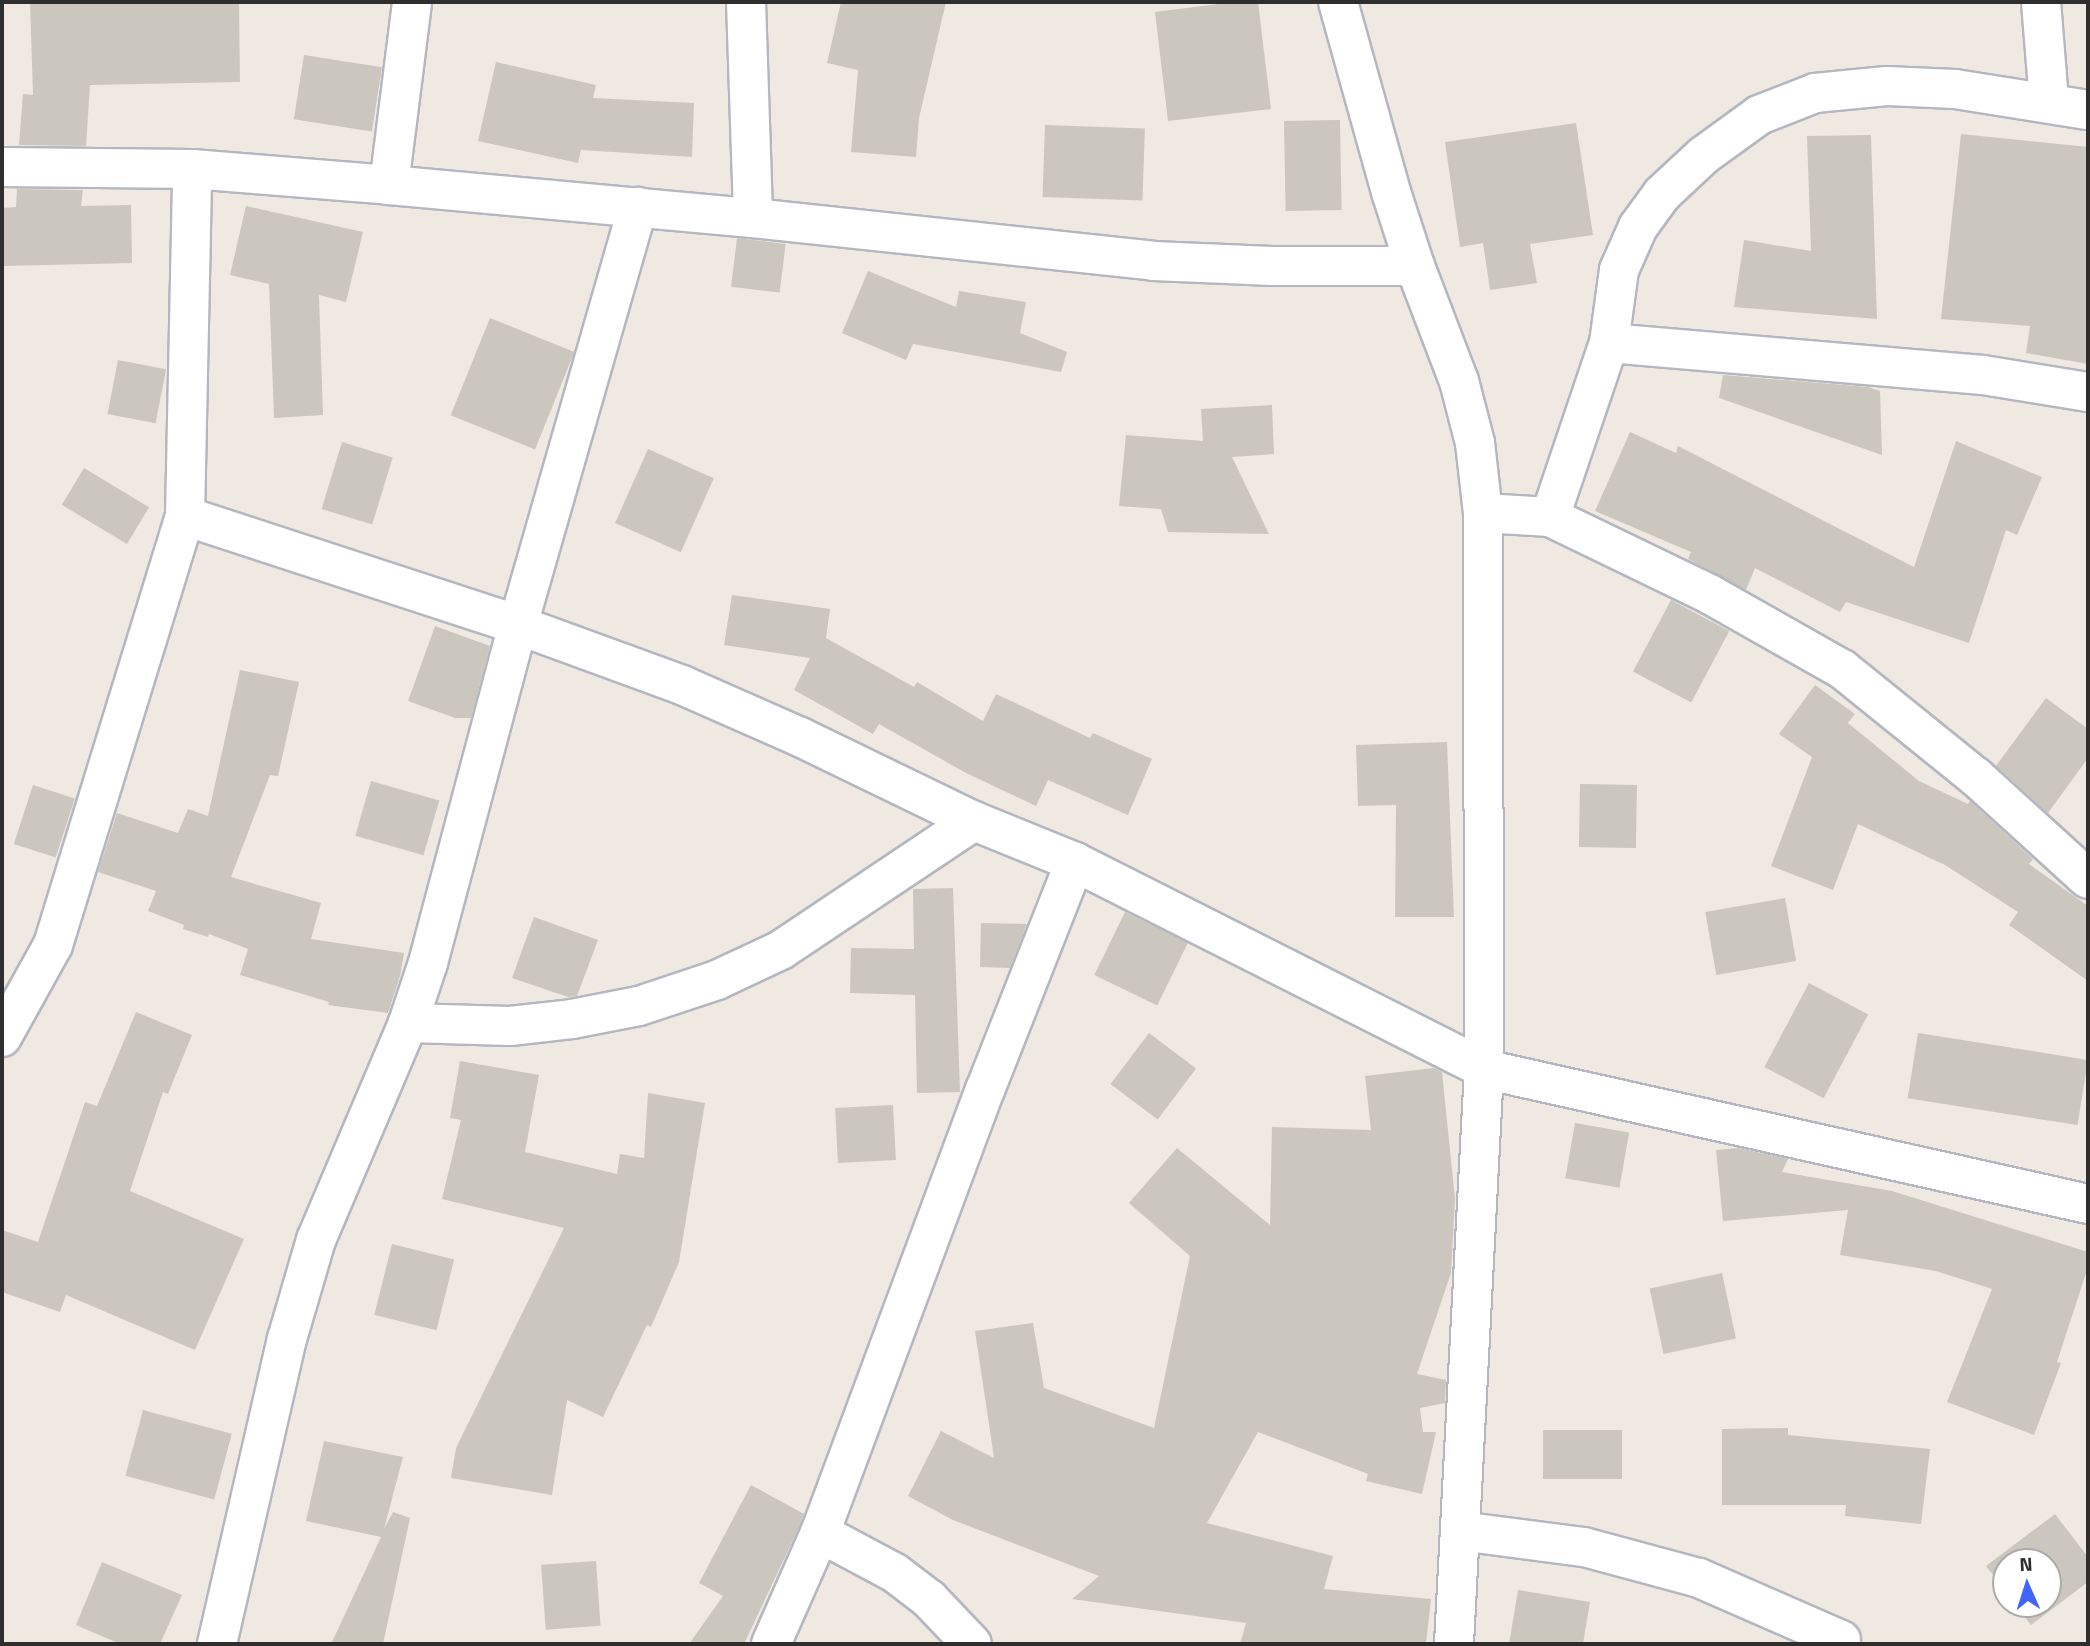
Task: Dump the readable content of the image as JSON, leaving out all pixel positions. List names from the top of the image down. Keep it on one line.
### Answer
{"north":"top"}
